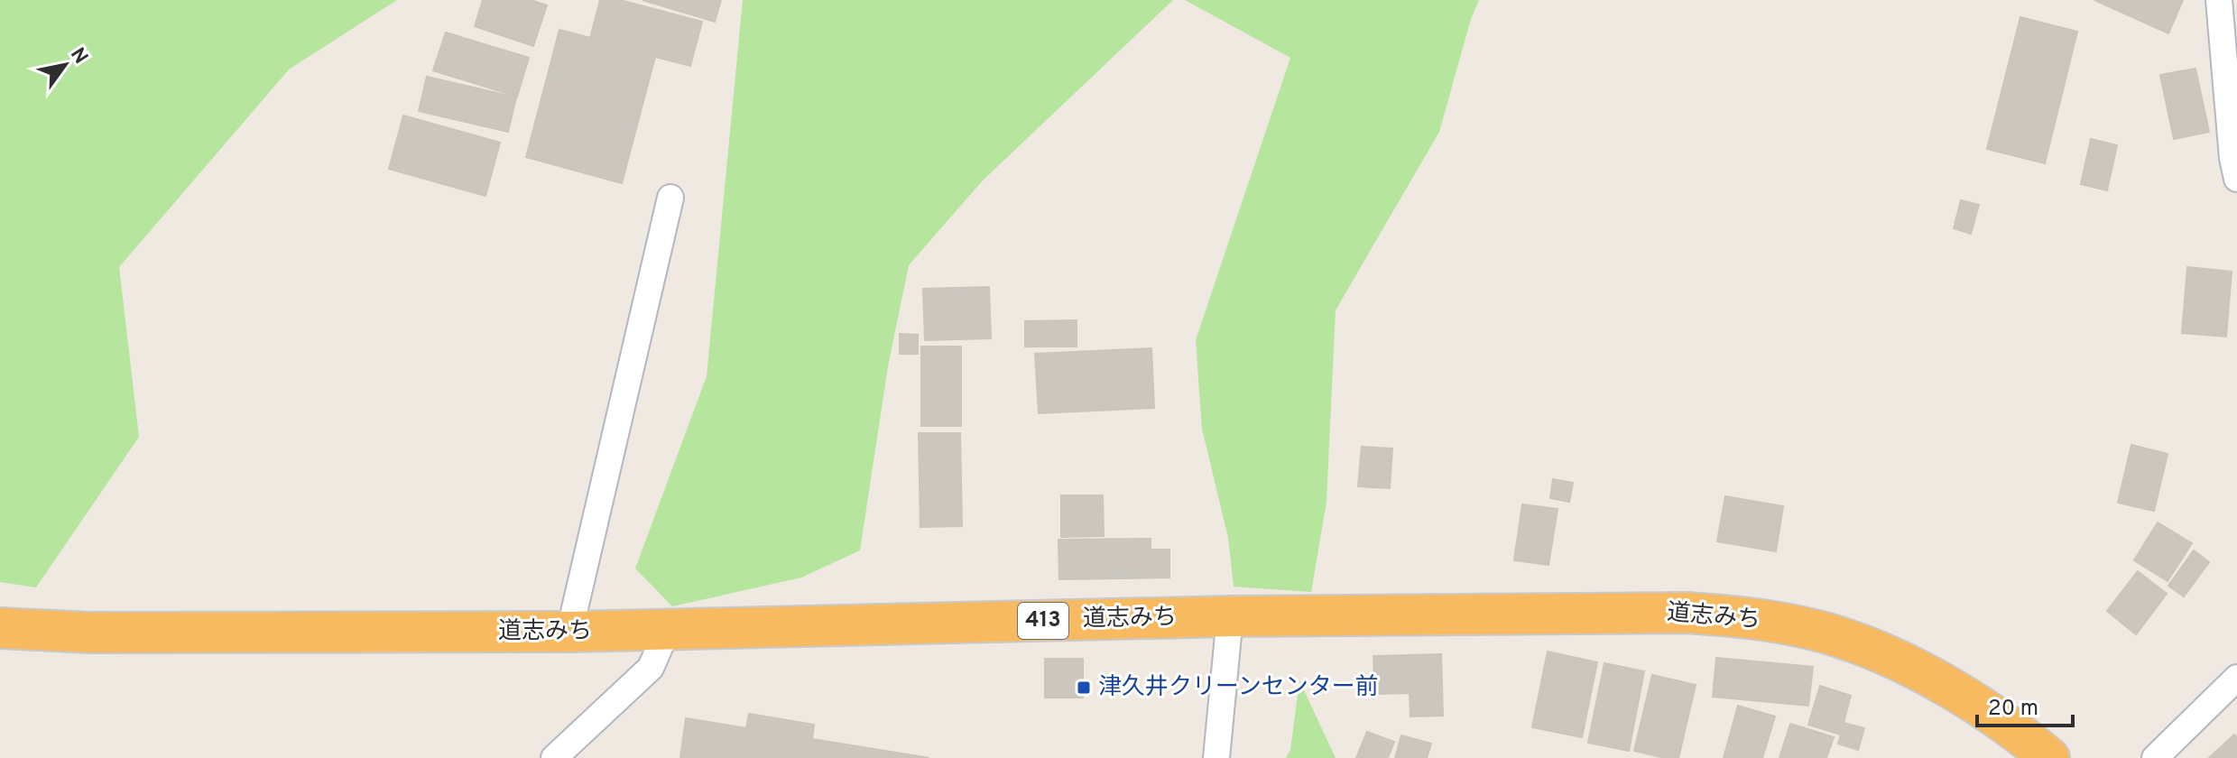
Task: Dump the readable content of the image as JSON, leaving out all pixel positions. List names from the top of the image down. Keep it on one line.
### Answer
{"streets":{"highway":["道志みち","413"]},"places":{"transit":["津久井クリーンセンター前"]},"scale_bar":"20 m","north":"top right"}
